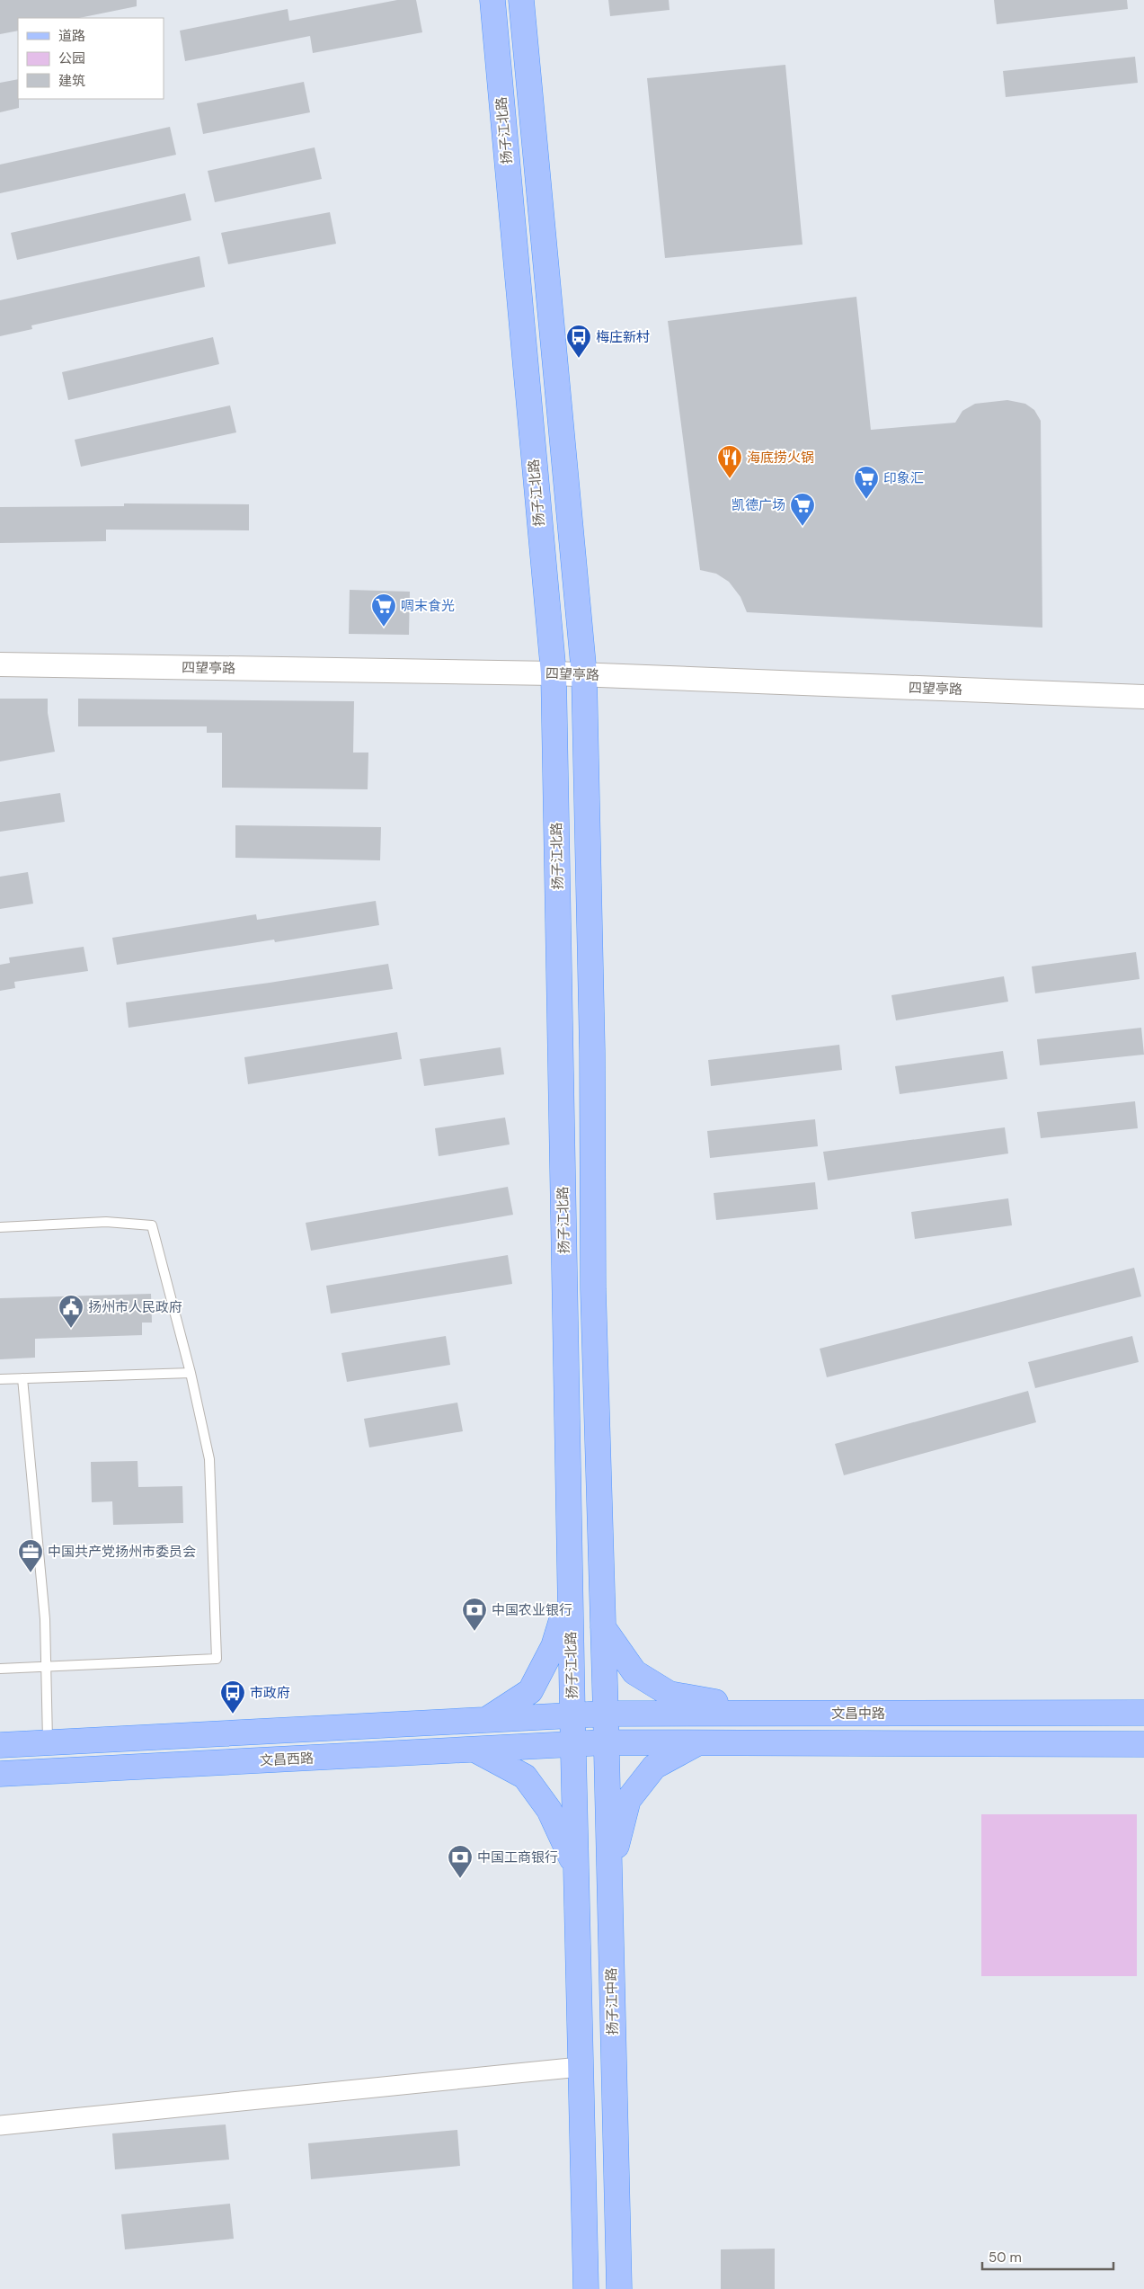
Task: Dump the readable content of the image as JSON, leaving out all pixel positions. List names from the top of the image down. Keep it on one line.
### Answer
{"streets":{"main road":["扬子江北路","文昌中路","文昌西路","扬子江中路"],"street":["四望亭路"]},"crossings":[["扬子江北路","四望亭路"],["扬子江北路","文昌中路"],["文昌中路","扬子江中路"],["文昌西路","扬子江中路"]],"places":{"bus stop":["梅庄新村","市政府"],"restaurant":["海底捞火锅"],"supermarket":["印象汇","凯德广场","啁末食光"],"public building":["扬州市人民政府"],"office":["中国共产党扬州市委员会"],"bank":["中国农业银行","中国工商银行"]},"legend":["道路","公园","建筑"],"scale_bar":"50 m"}
